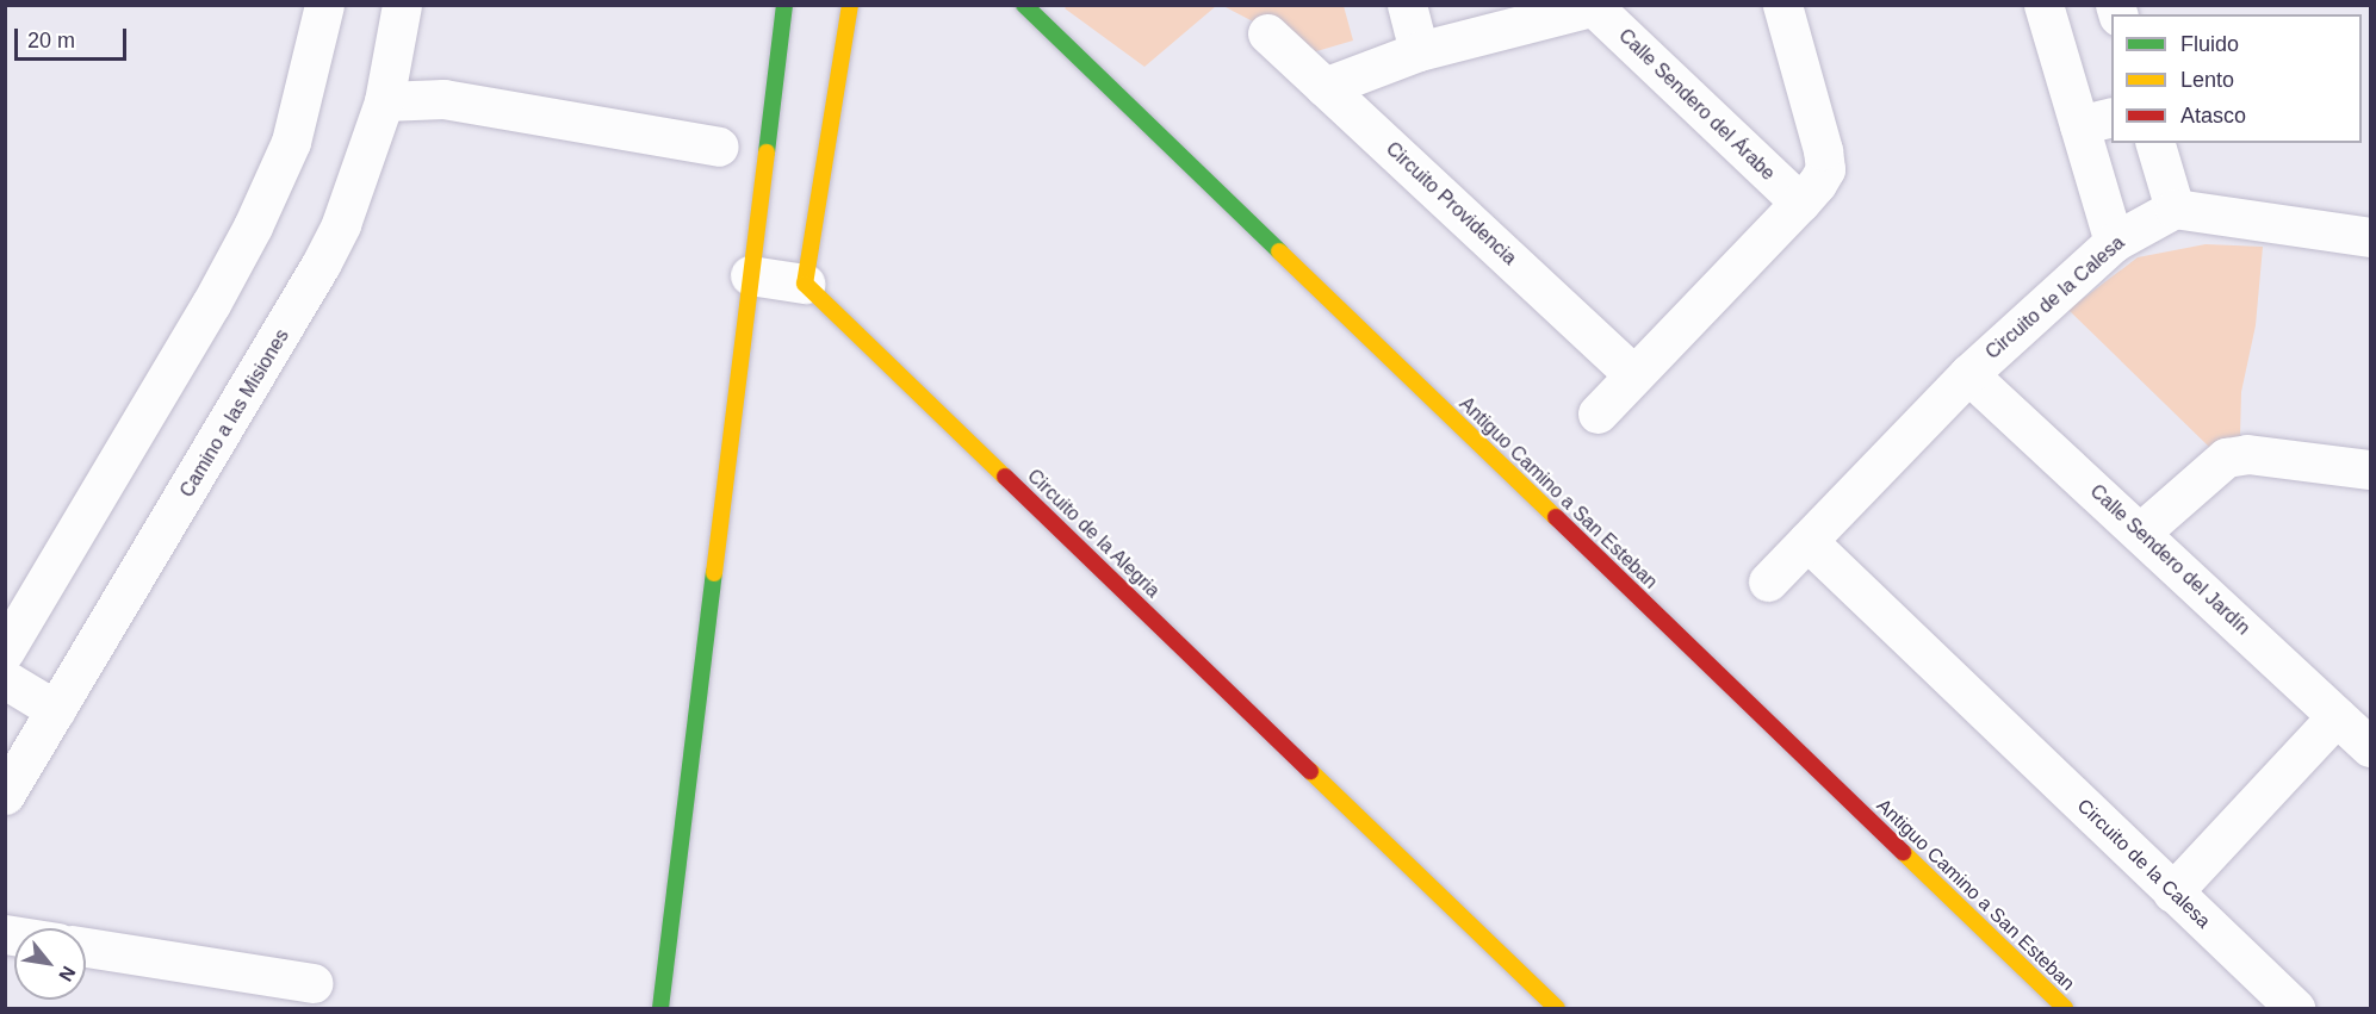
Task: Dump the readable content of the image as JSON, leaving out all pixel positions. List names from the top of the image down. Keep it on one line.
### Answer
{"streets":{"street":["Calle Sendero del Árabe","Circuito Providencia","Circuito de la Calesa","Camino a las Misiones","Antiguo Camino a San Esteban","Circuito de la Alegria","Calle Sendero del Jardín"]},"crossings":[["Circuito de la Calesa","Calle Sendero del Jardín"]],"legend":["Fluido","Lento","Atasco"],"scale_bar":"20 m","north":"bottom right"}
